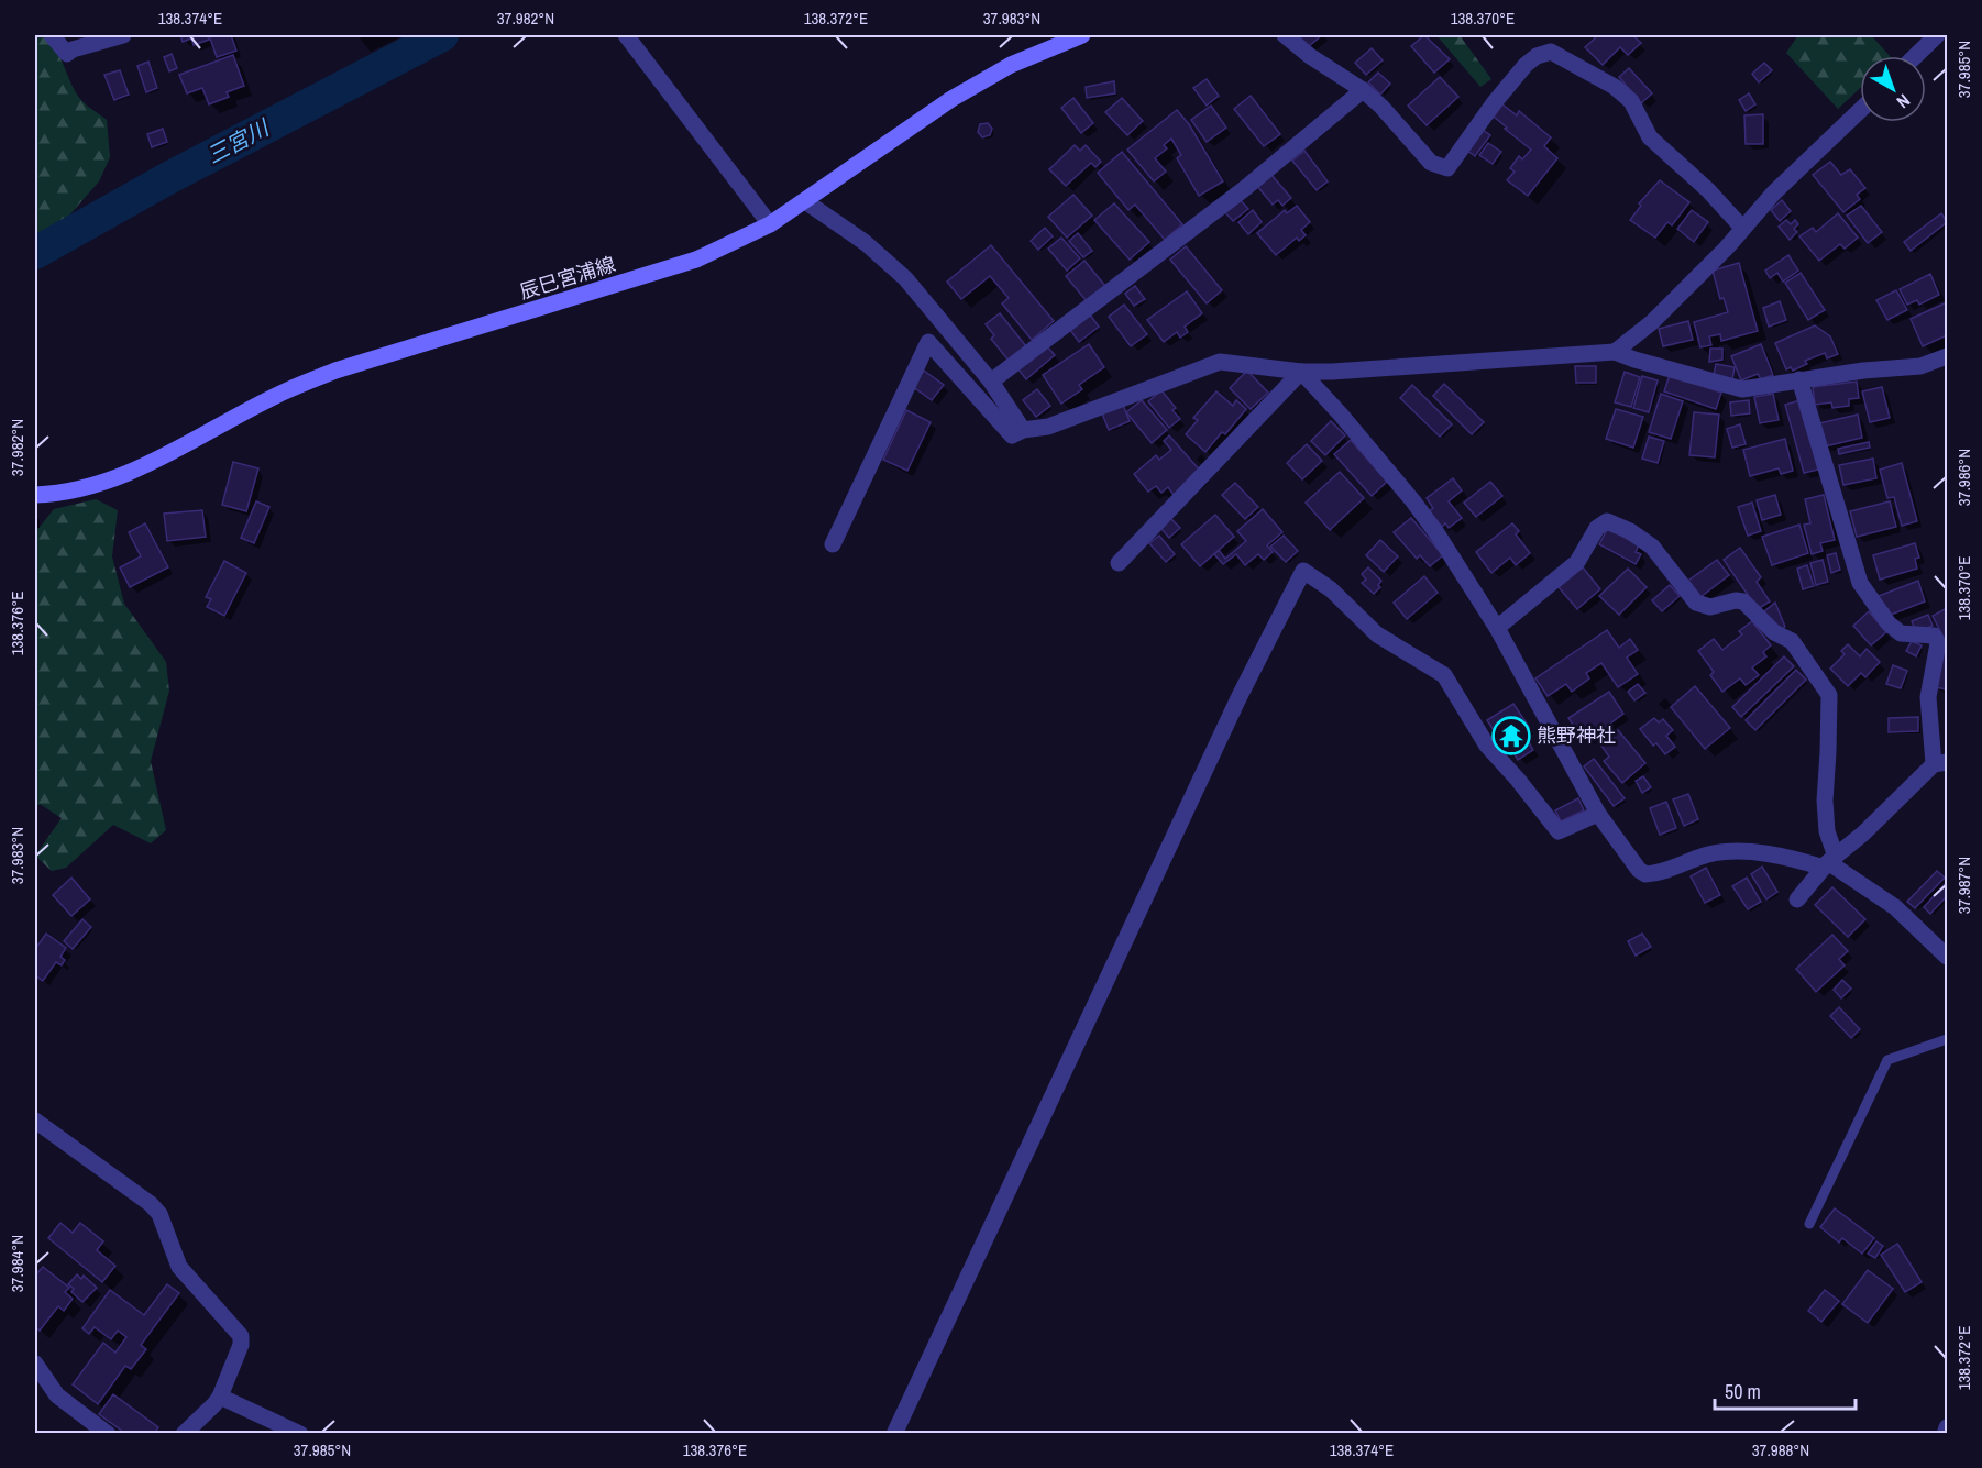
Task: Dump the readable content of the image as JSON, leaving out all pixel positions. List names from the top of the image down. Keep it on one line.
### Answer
{"streets":{"main road":["辰巳宮浦線"]},"water":["三宮川"],"places":{"temple":["熊野神社"]},"scale_bar":"50 m","north":"bottom right","coordinates":["138.374°E","37.982°N","138.372°E","37.983°N","138.370°E","37.985°N","37.986°N","138.376°E","37.987°N","37.984°N","37.988°N"]}
